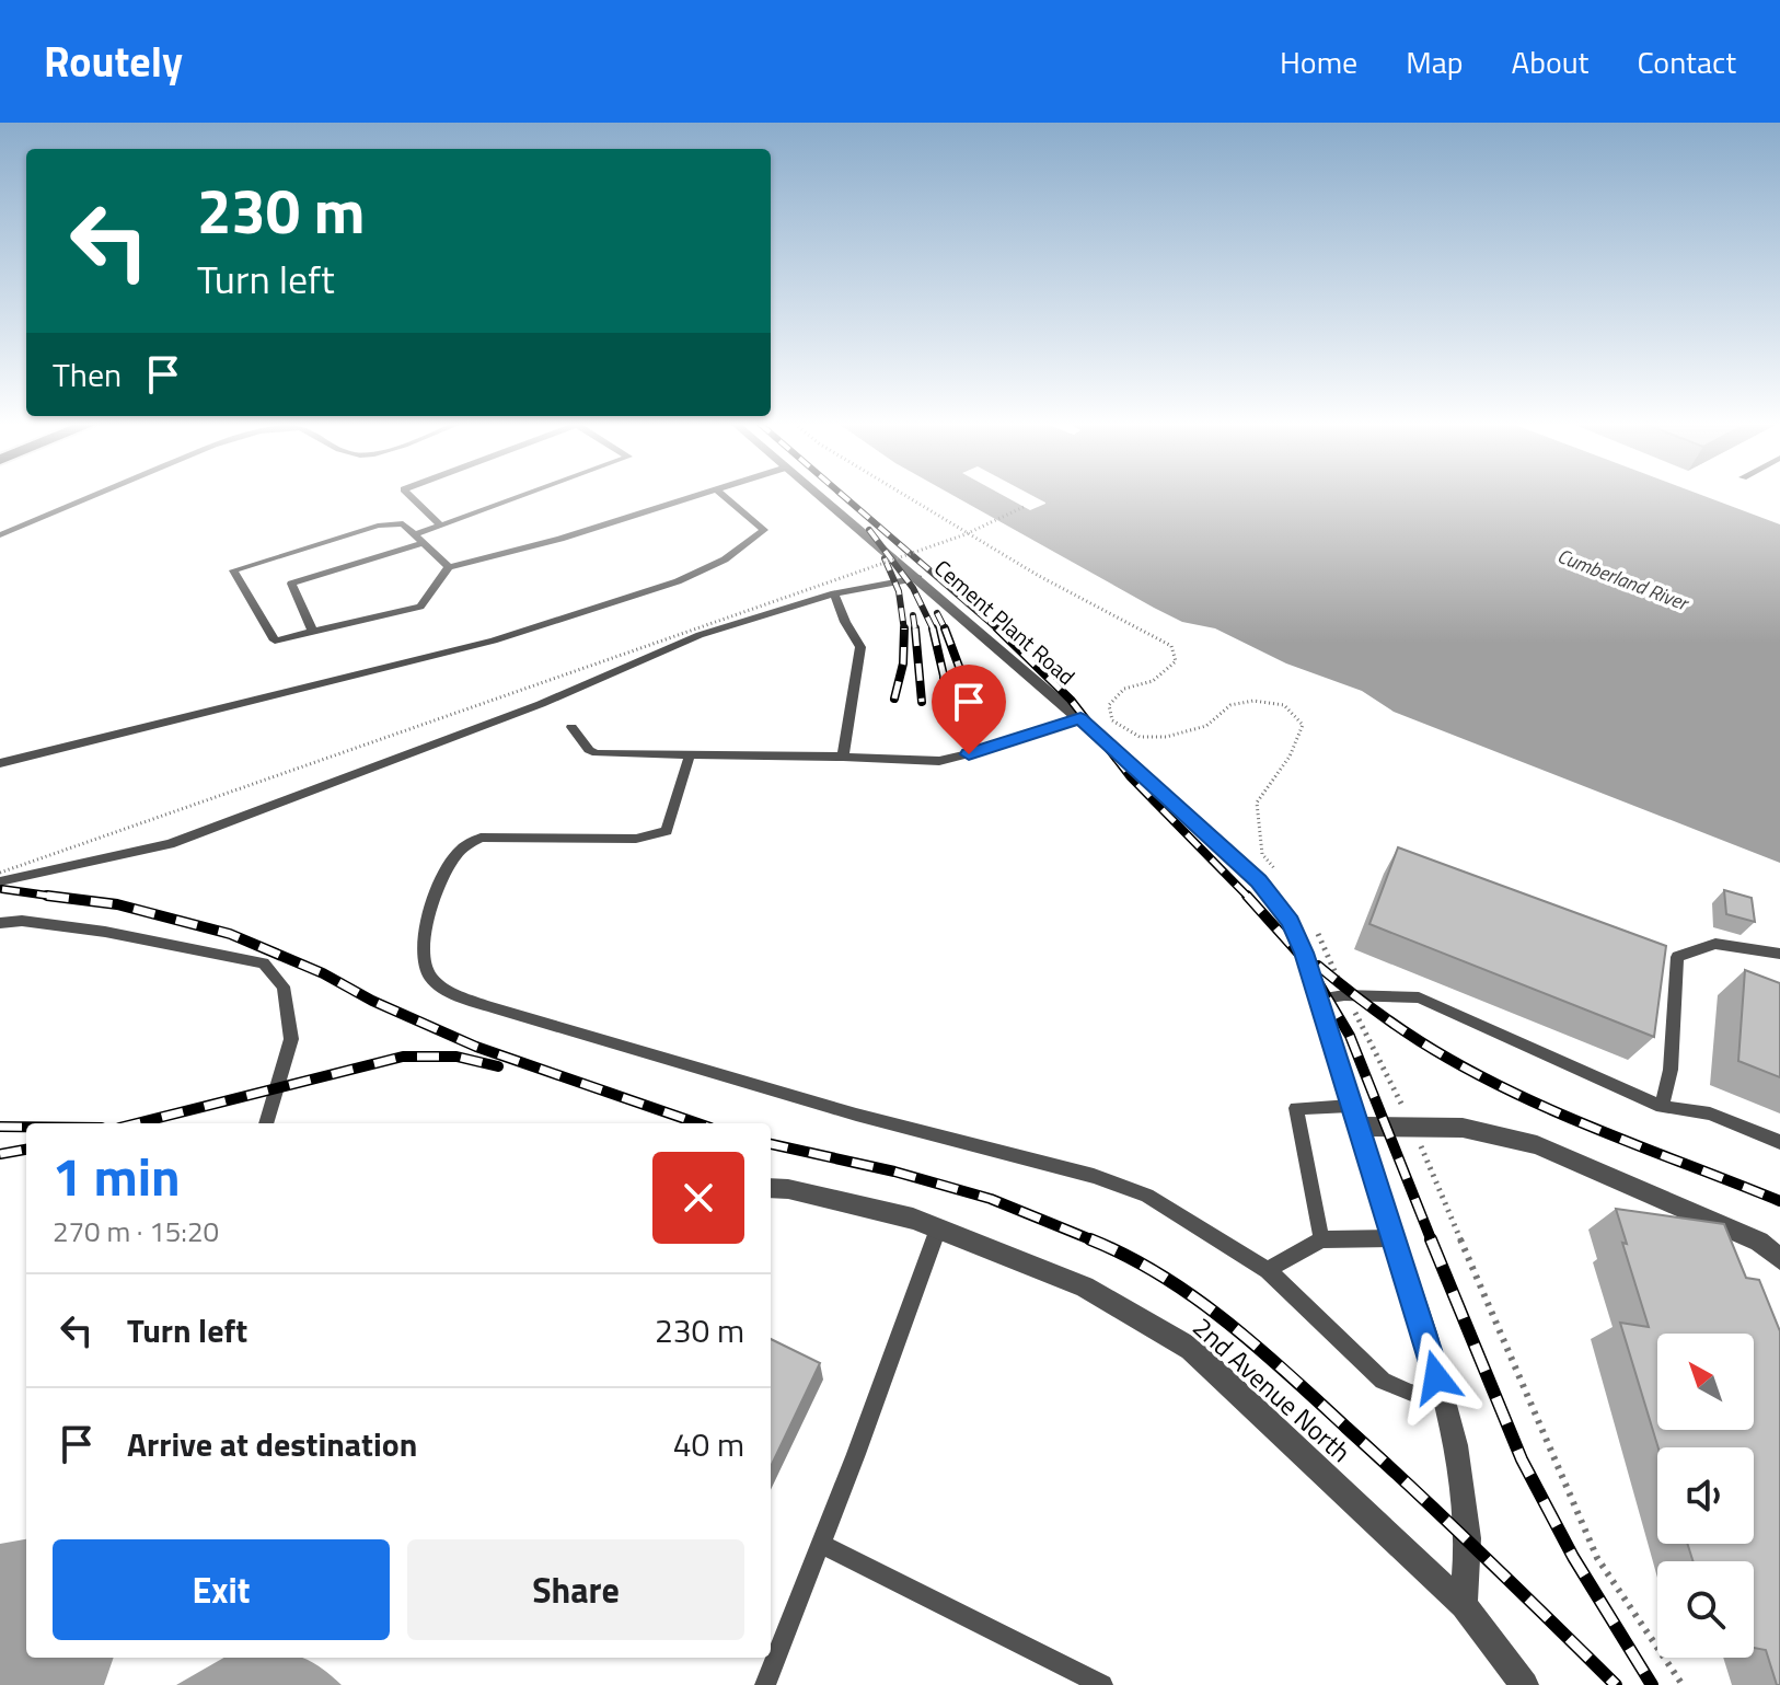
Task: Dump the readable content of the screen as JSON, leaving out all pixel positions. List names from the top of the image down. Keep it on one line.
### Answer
{"streets":{"street":["Cement Plant Road","2nd Avenue North"]},"crossings":[["Cement Plant Road","2nd Avenue North"]],"water":["Cumberland River"],"north":"top left","page":{"header":"Routely","nav":["Home","Map","About","Contact"],"turn":["230 m","Turn left"],"then":"Then","heading":["1 min","270 m · 15:20"],"list":[{"name":"Turn left","value":"230 m"},{"name":"Arrive at destination","value":"40 m"}],"buttons":["Exit","Share"]}}
